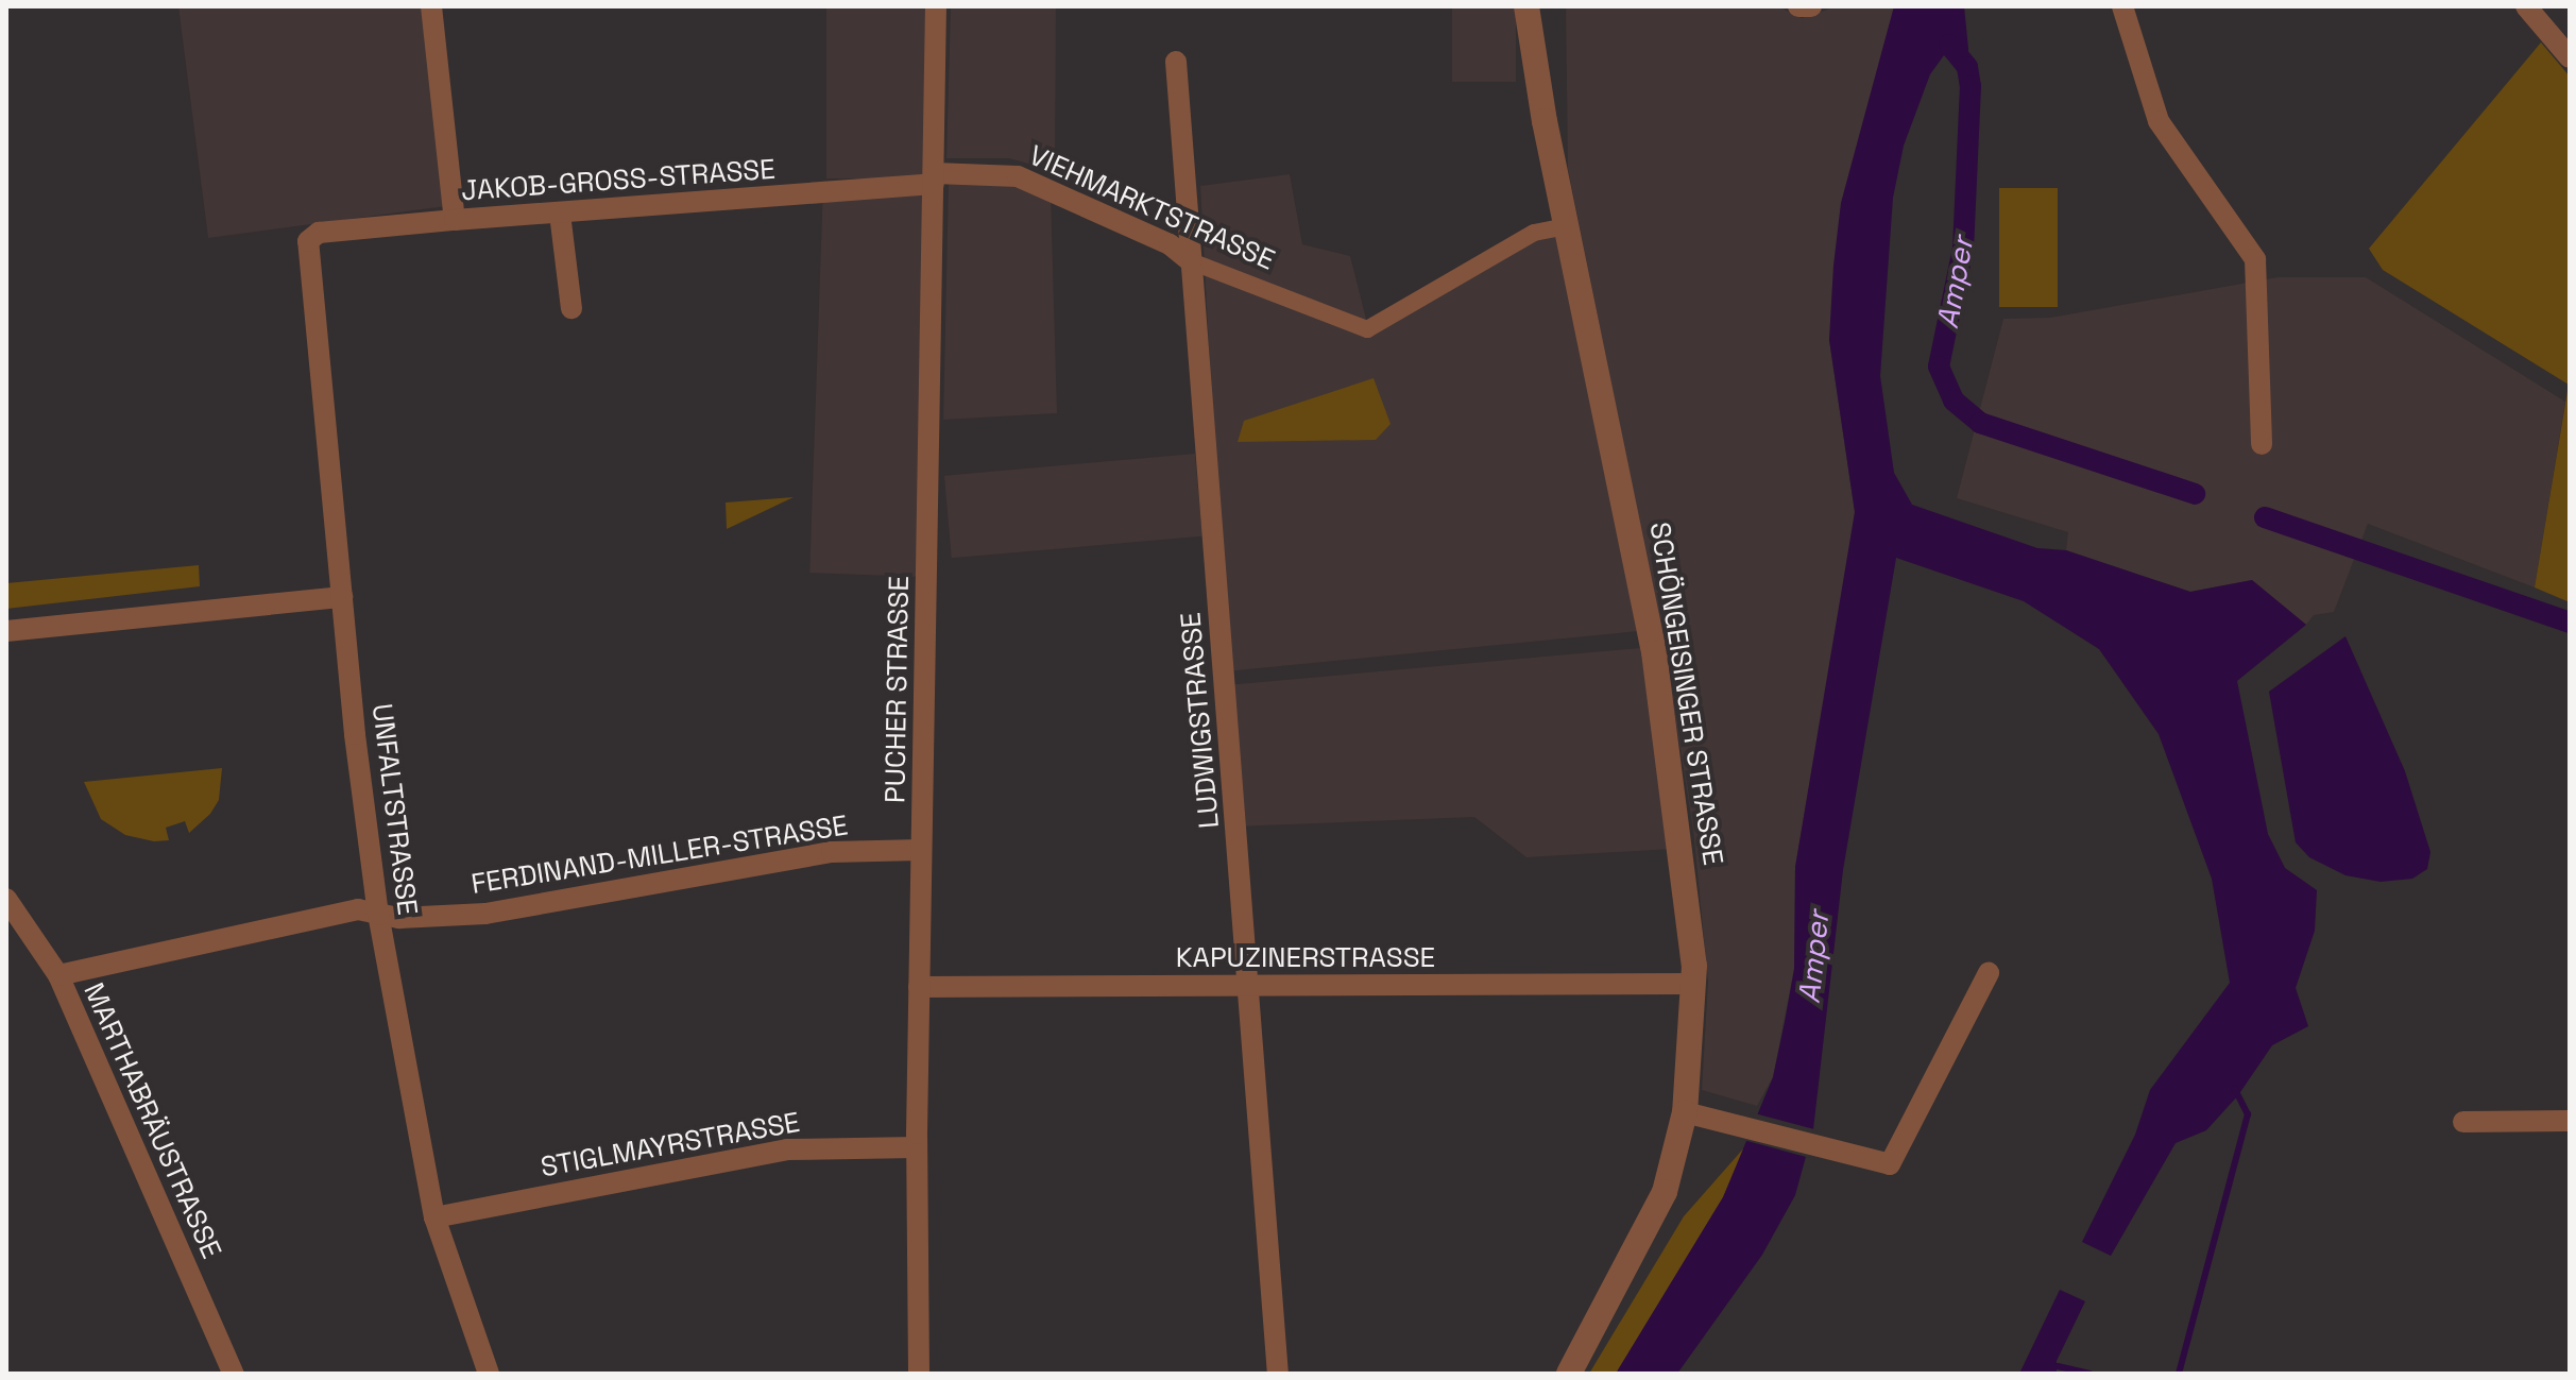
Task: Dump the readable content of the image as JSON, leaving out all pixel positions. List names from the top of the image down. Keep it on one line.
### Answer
{"streets":{"street":["JAKOB-GROSS-STRASSE","VIEHMARKTSTRASSE","PUCHER STRASSE","SCHÖNGEISINGER STRASSE","LUDWIGSTRASSE","UNFALTSTRASSE","FERDINAND-MILLER-STRASSE","KAPUZINERSTRASSE","MARTHABRÄUSTRASSE","STIGLMAYRSTRASSE"]},"crossings":[["JAKOB-GROSS-STRASSE","VIEHMARKTSTRASSE"],["JAKOB-GROSS-STRASSE","PUCHER STRASSE"],["JAKOB-GROSS-STRASSE","UNFALTSTRASSE"],["VIEHMARKTSTRASSE","PUCHER STRASSE"],["VIEHMARKTSTRASSE","SCHÖNGEISINGER STRASSE"],["VIEHMARKTSTRASSE","LUDWIGSTRASSE"],["PUCHER STRASSE","FERDINAND-MILLER-STRASSE"],["PUCHER STRASSE","KAPUZINERSTRASSE"],["PUCHER STRASSE","STIGLMAYRSTRASSE"],["SCHÖNGEISINGER STRASSE","KAPUZINERSTRASSE"],["LUDWIGSTRASSE","KAPUZINERSTRASSE"],["UNFALTSTRASSE","FERDINAND-MILLER-STRASSE"],["UNFALTSTRASSE","STIGLMAYRSTRASSE"],["FERDINAND-MILLER-STRASSE","MARTHABRÄUSTRASSE"]],"water":["Amper"]}
